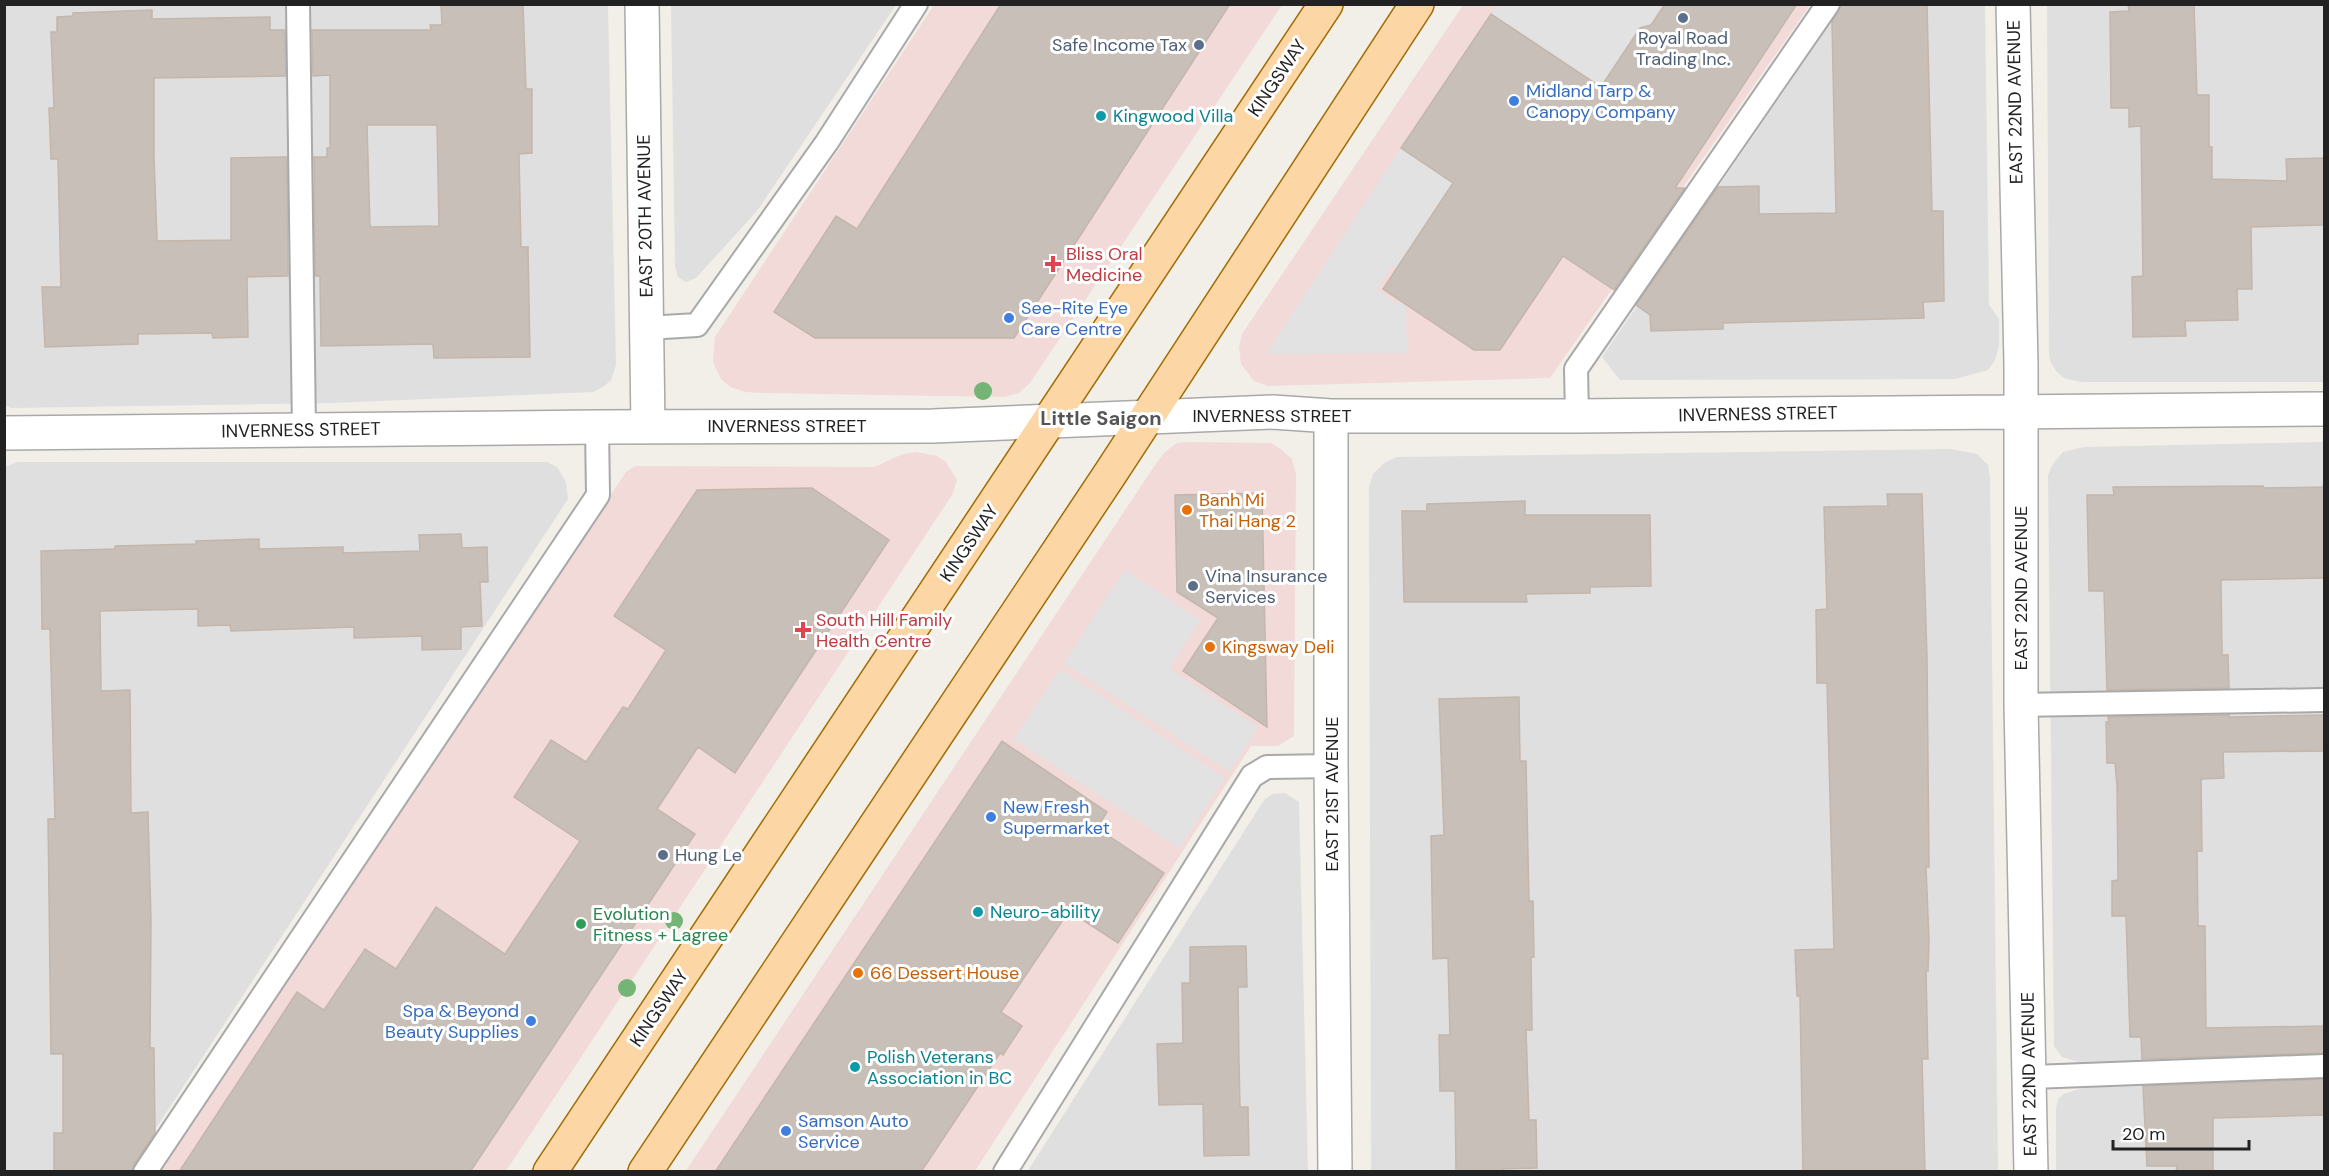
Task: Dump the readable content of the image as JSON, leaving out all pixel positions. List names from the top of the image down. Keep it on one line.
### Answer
{"streets":{"main road":["KINGSWAY"],"street":["EAST 22ND AVENUE","EAST 20TH AVENUE","INVERNESS STREET","EAST 21ST AVENUE"]},"crossings":[["KINGSWAY","INVERNESS STREET"],["EAST 22ND AVENUE","INVERNESS STREET"],["EAST 20TH AVENUE","INVERNESS STREET"],["INVERNESS STREET","EAST 21ST AVENUE"]],"districts":["Little Saigon"],"places":{"other":["Royal Road Trading Inc.","Safe Income Tax","Midland Tarp & Canopy Company","Kingwood Villa","See-Rite Eye Care Centre","Banh Mi Thai Hang 2","Vina Insurance Services","Kingsway Deli","New Fresh Supermarket","Hung Le","Neuro-ability","Evolution Fitness + Lagree","66 Dessert House","Spa & Beyond Beauty Supplies","Polish Veterans Association in BC","Samson Auto Service"],"health":["Bliss Oral Medicine","South Hill Family Health Centre"]},"scale_bar":"20 m"}
